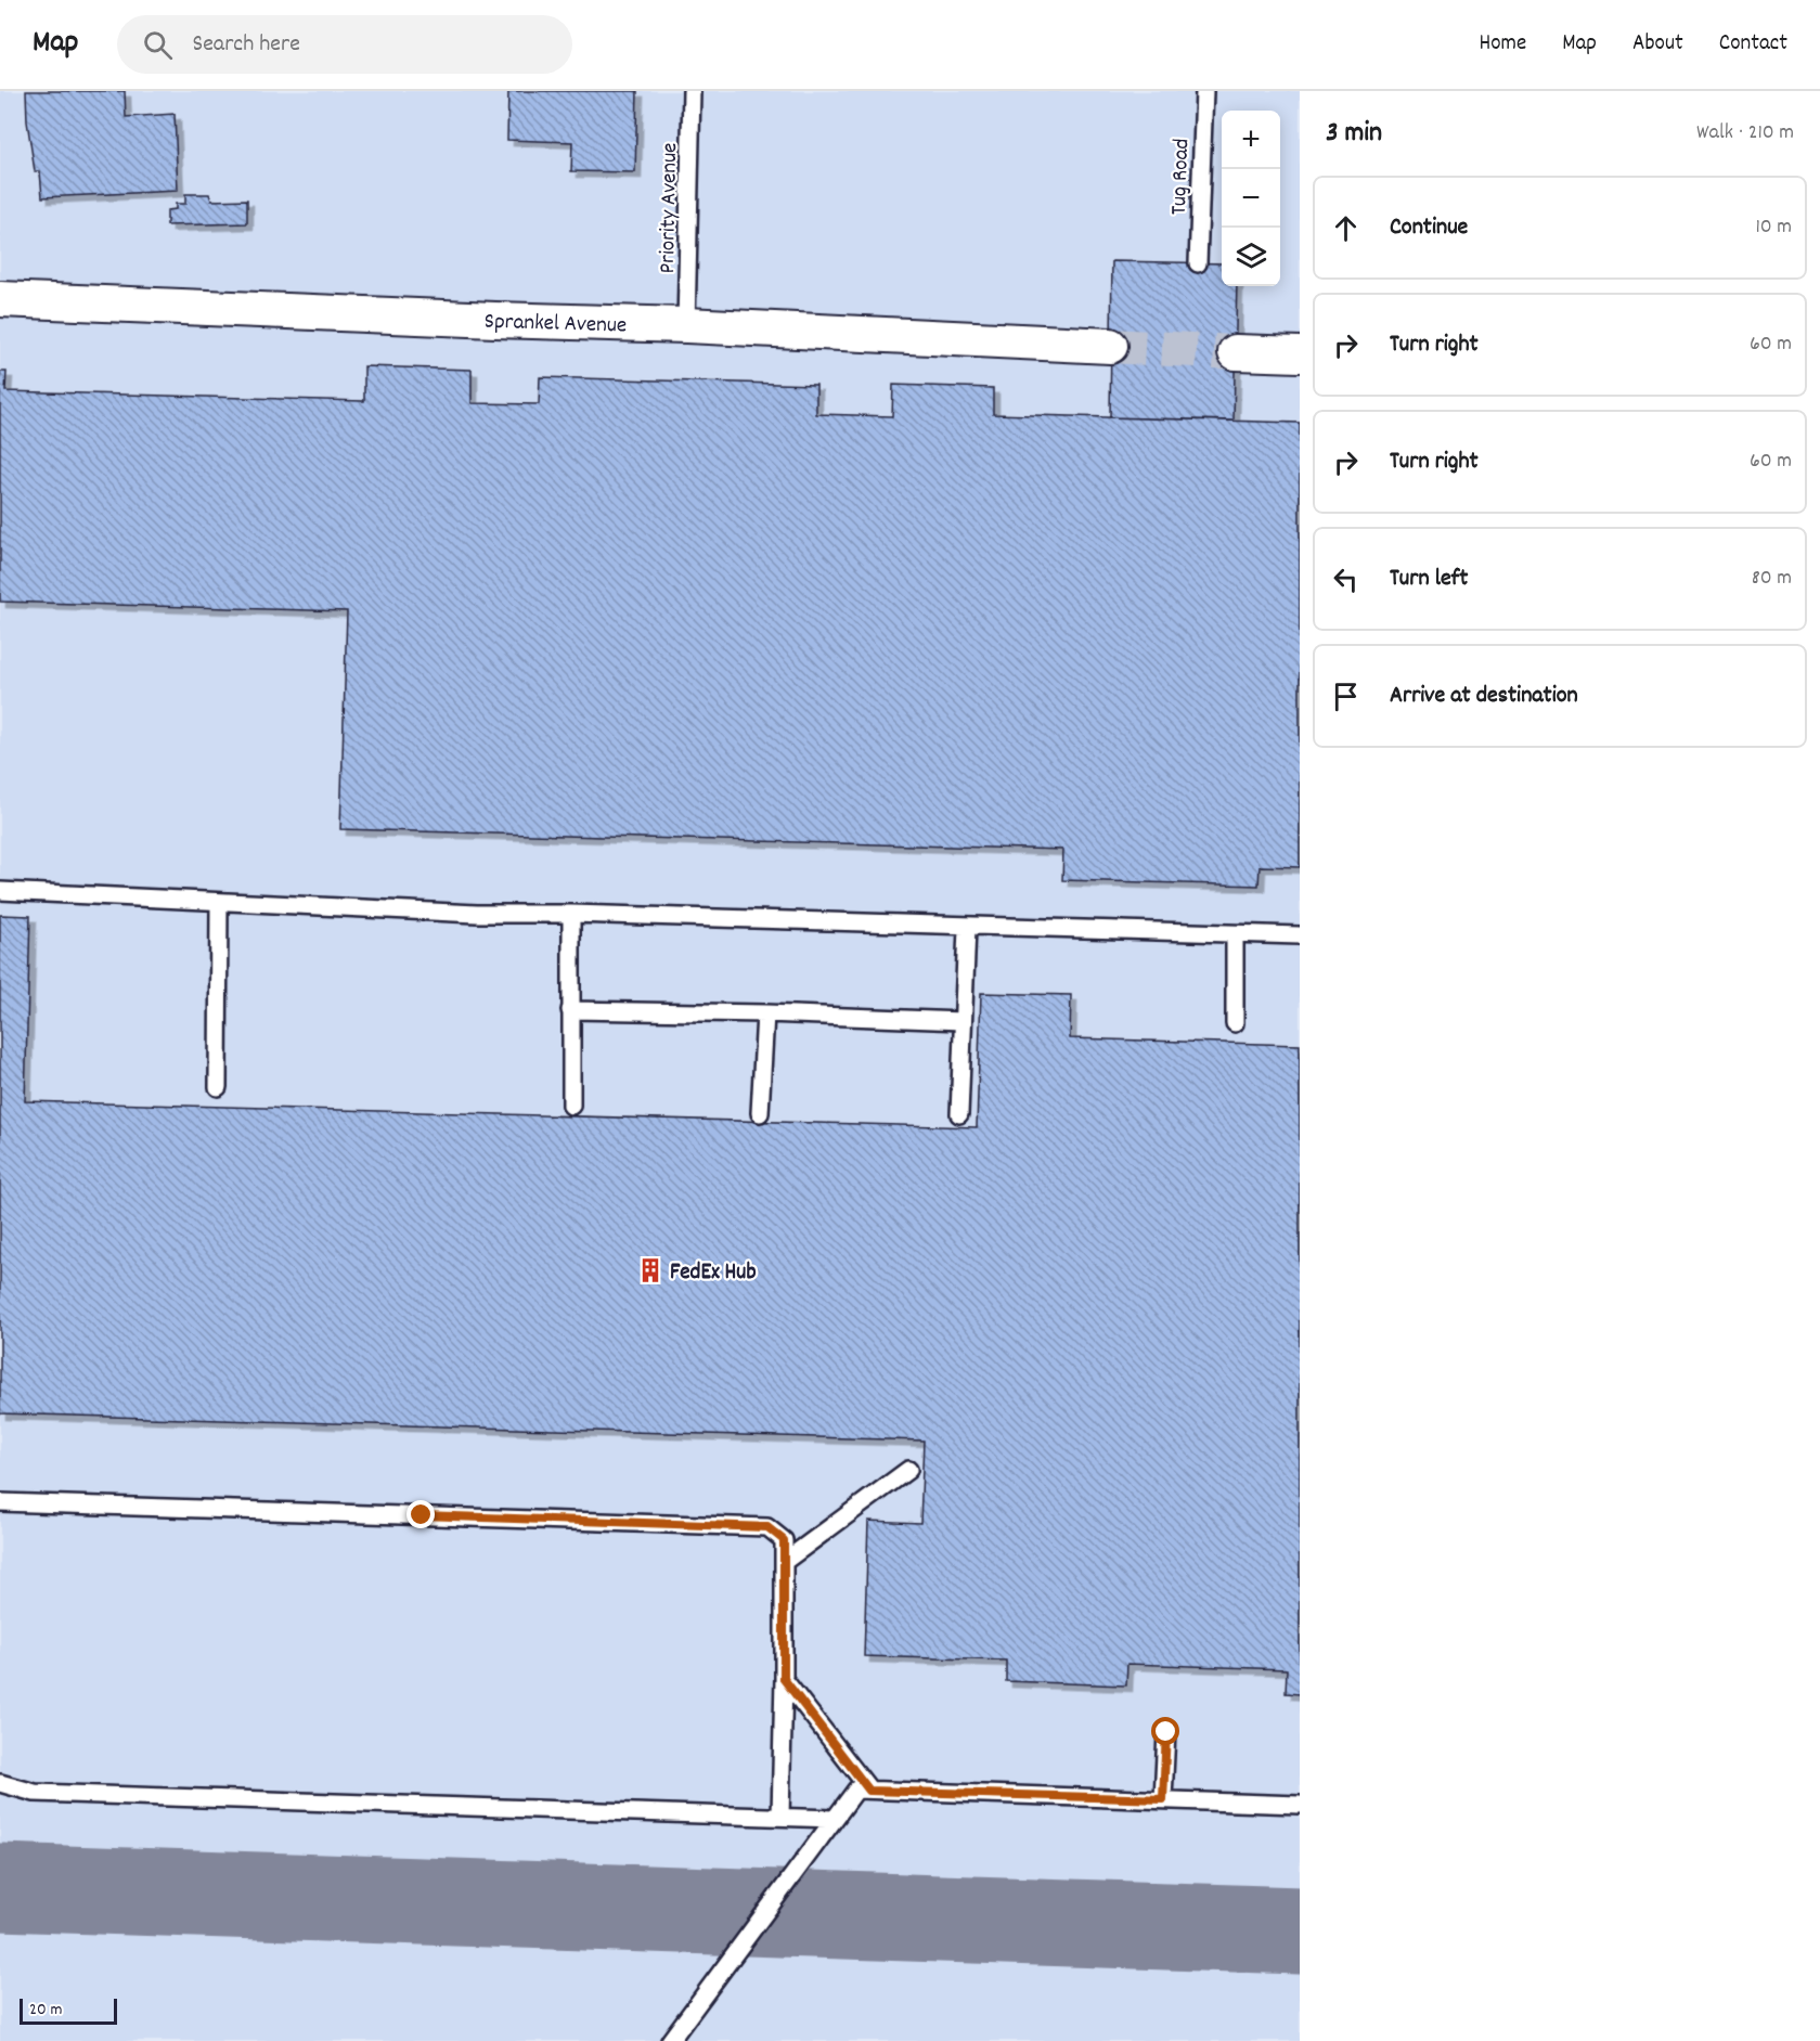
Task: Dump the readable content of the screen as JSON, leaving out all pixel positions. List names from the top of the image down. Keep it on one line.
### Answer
{"streets":{"street":["Sprankel Avenue"],"lane":["Tug Road","Priority Avenue"]},"crossings":[["Priority Avenue","Sprankel Avenue"]],"places":{"building":["FedEx Hub"]},"scale_bar":"20 m","page":{"header":"Map","search":"Search here","nav":["Home","Map","About","Contact"],"heading":["3 min","Walk · 210 m"],"map_buttons":["+","−"],"list":[["Continue","10 m"],["Turn right","60 m"],["Turn right","60 m"],["Turn left","80 m"],"Arrive at destination"],"scale":"20 m"}}
